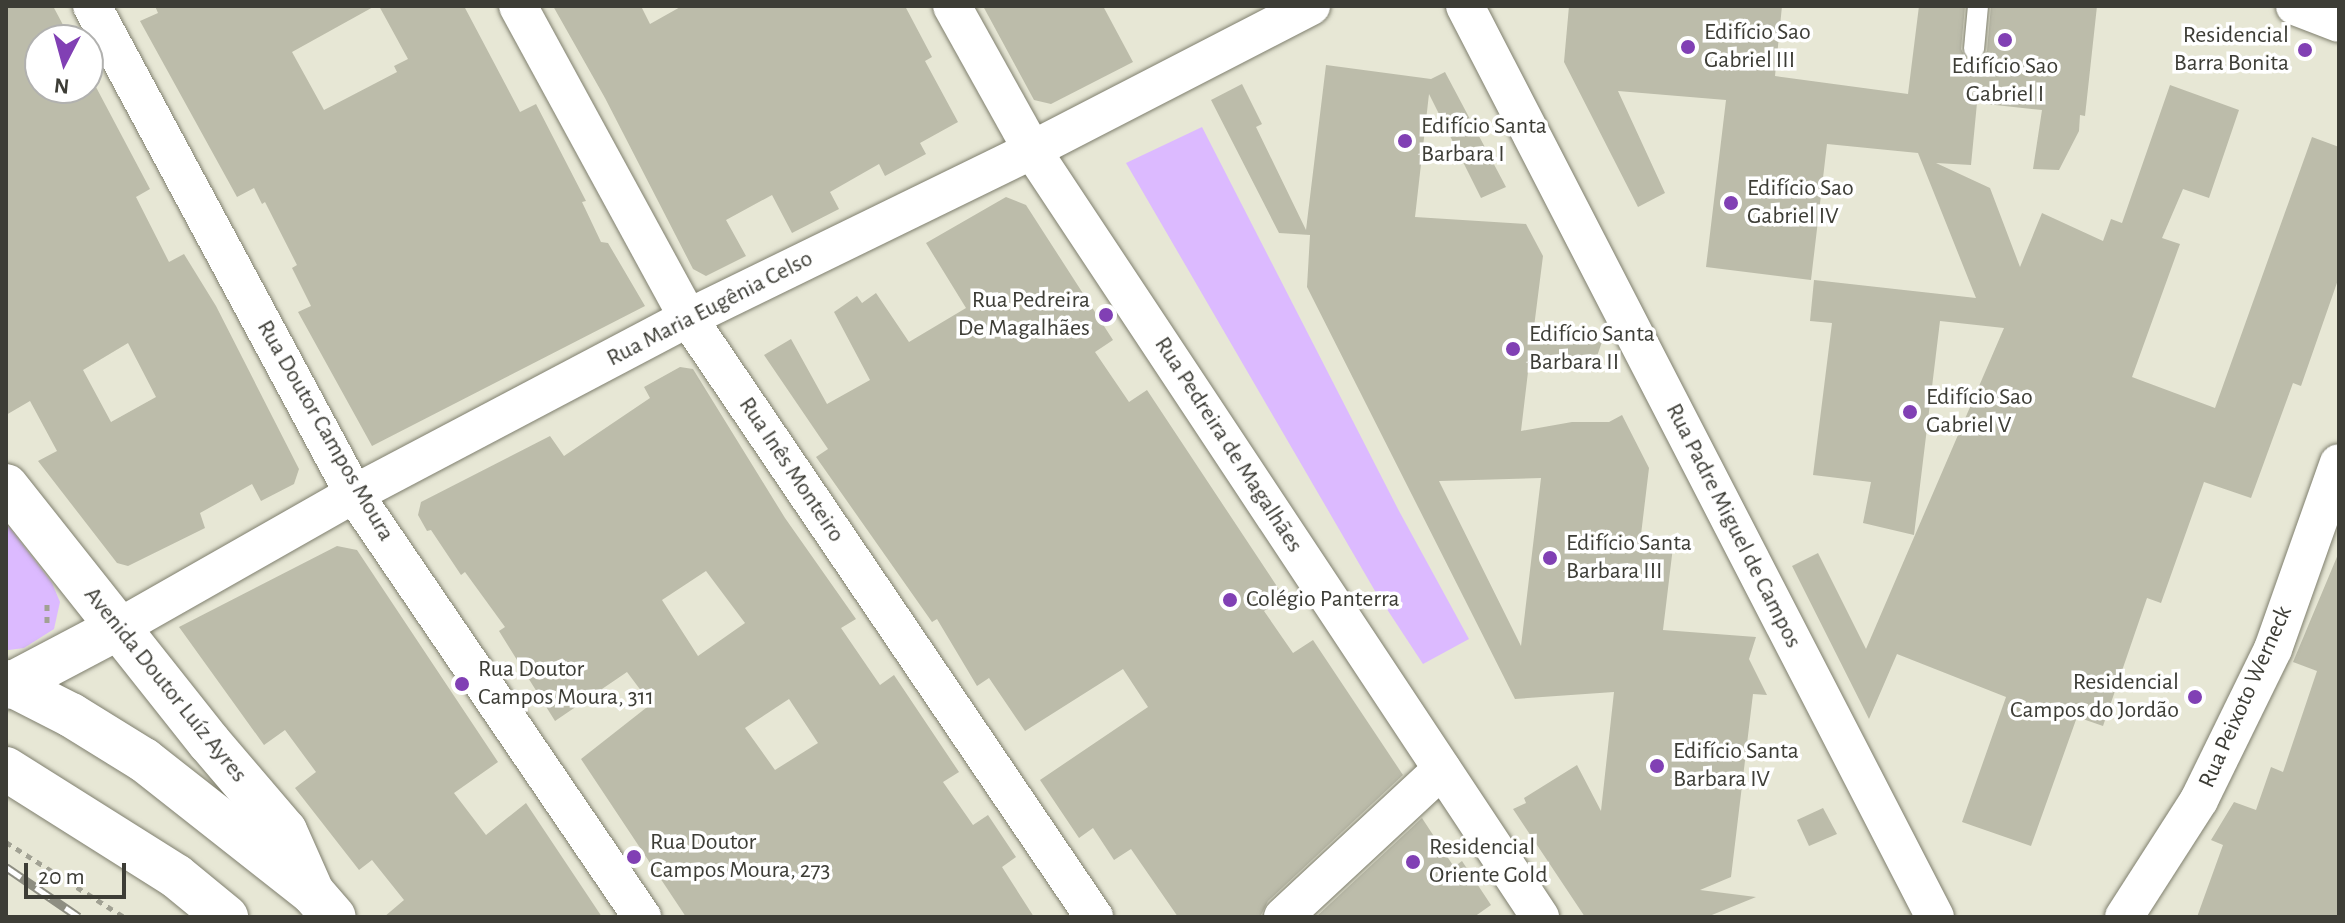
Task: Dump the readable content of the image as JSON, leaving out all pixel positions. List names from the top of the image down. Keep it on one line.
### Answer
{"streets":{"main road":["Avenida Doutor Luíz Ayres"],"street":["Rua Maria Eugênia Celso","Rua Doutor Campos Moura","Rua Pedreira de Magalhães","Rua Inês Monteiro","Rua Padre Miguel de Campos","Rua Peixoto Werneck"]},"crossings":[["Rua Maria Eugênia Celso","Rua Doutor Campos Moura"],["Rua Maria Eugênia Celso","Rua Pedreira de Magalhães"],["Rua Maria Eugênia Celso","Rua Inês Monteiro"],["Rua Maria Eugênia Celso","Avenida Doutor Luíz Ayres"]],"places":["Edifício Sao Gabriel I","Edifício Sao Gabriel III","Residencial Barra Bonita","Edifício Santa Barbara I","Edifício Sao Gabriel IV","Rua Pedreira De Magalhães","Edifício Santa Barbara II","Edifício Sao Gabriel V","Edifício Santa Barbara III","Colégio Panterra","Rua Doutor Campos Moura, 311","Residencial Campos do Jordão","Edifício Santa Barbara IV","Rua Doutor Campos Moura, 273","Residencial Oriente Gold"],"scale_bar":"20 m","north":"bottom"}
